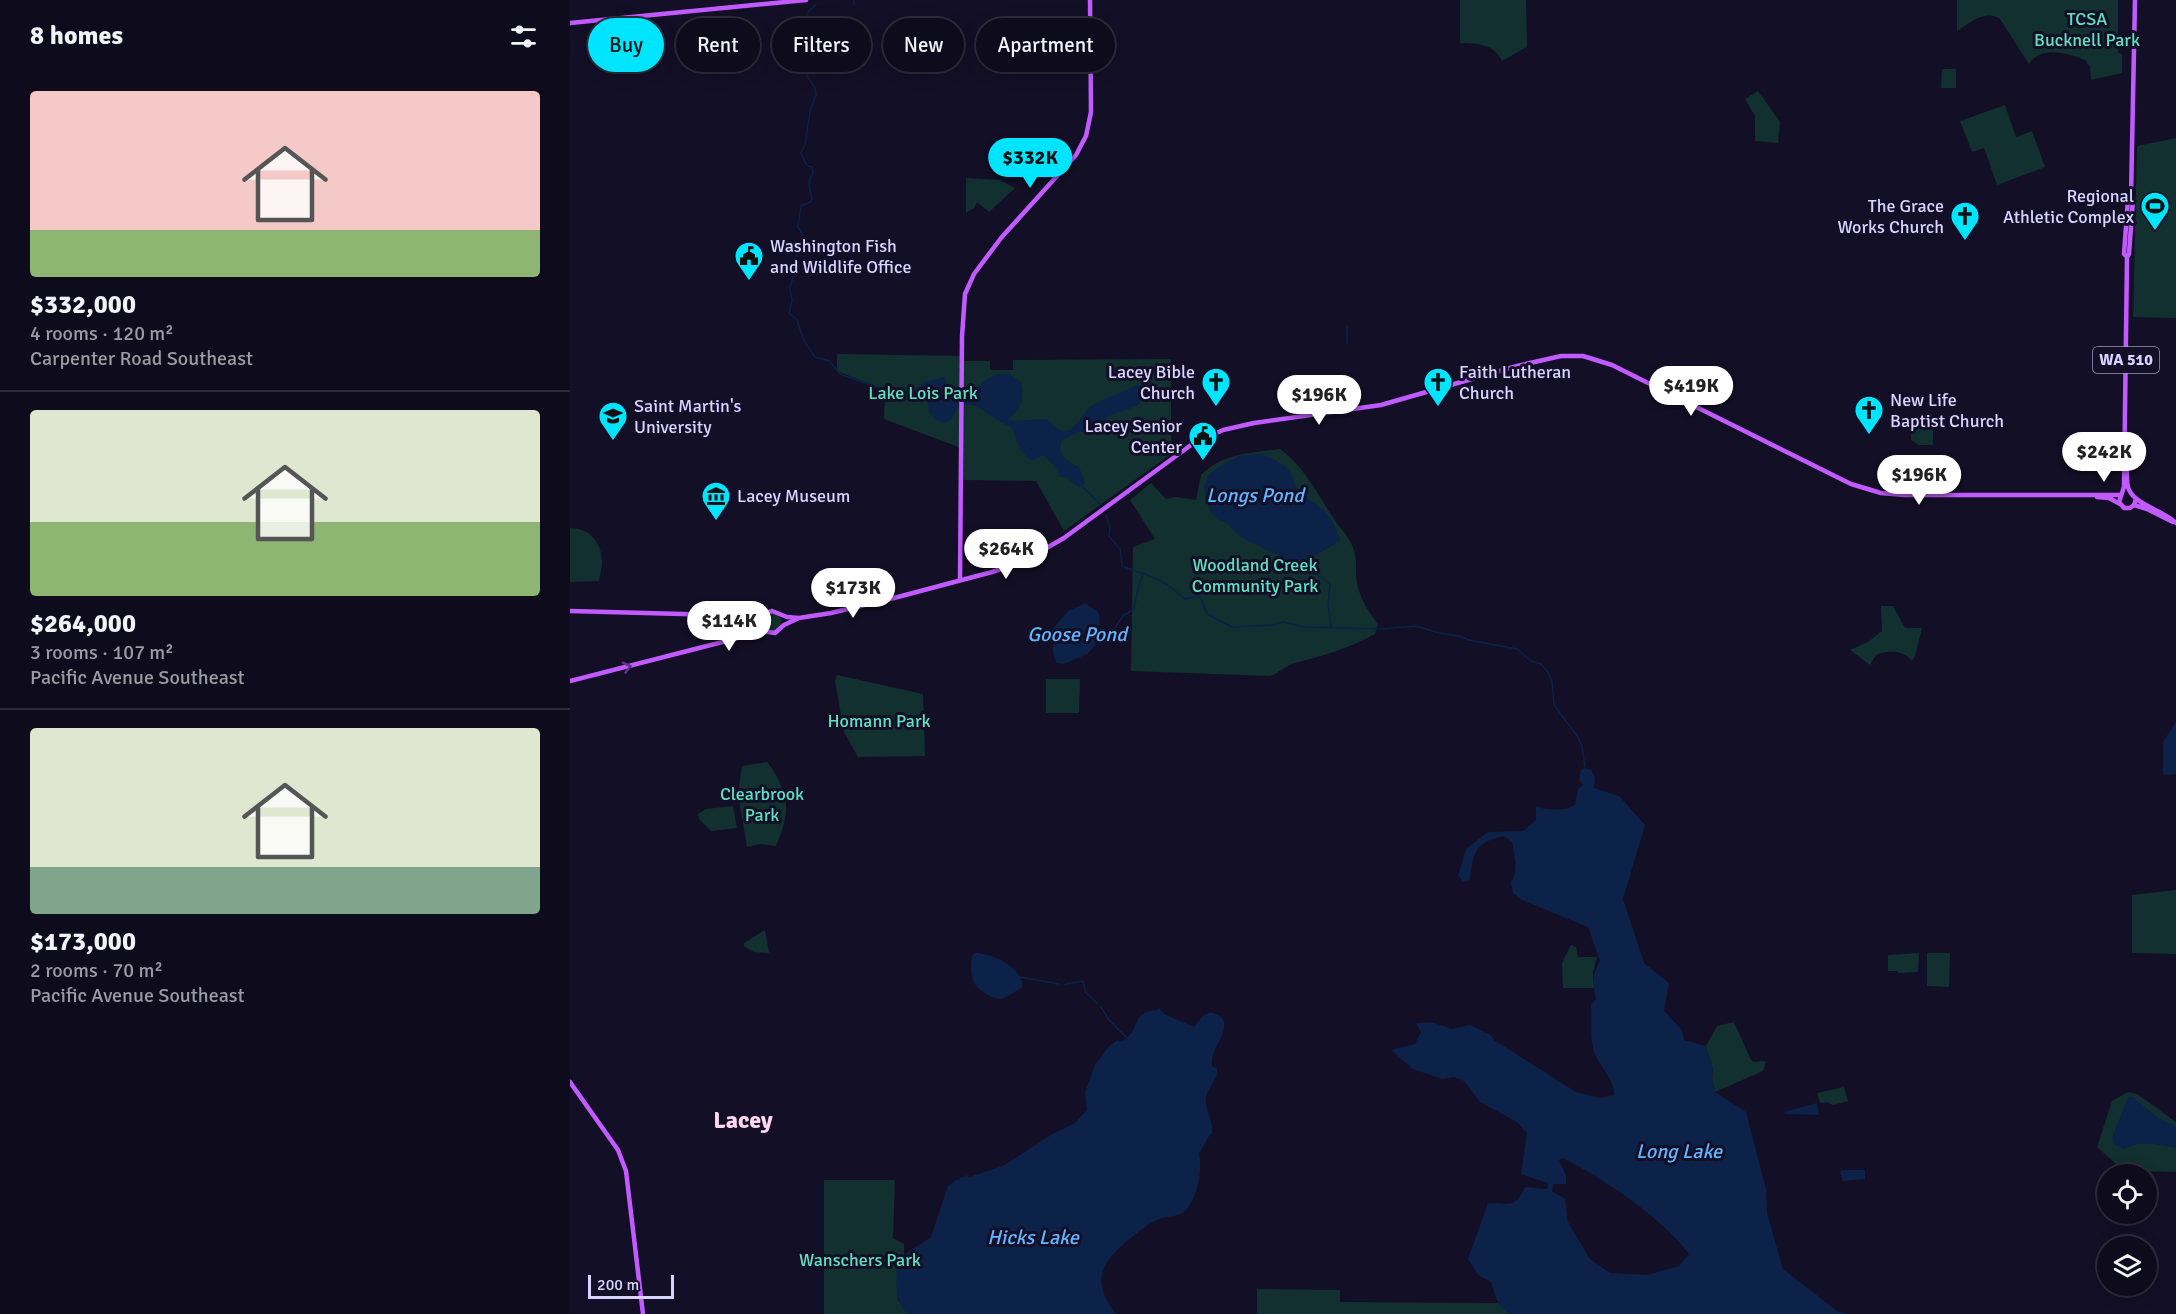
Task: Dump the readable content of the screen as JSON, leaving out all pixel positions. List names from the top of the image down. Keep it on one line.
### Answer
{"streets":{"main road":["WA 510"]},"districts":["Lacey"],"water":["Longs Pond","Goose Pond","Long Lake","Hicks Lake"],"parks":["TCSA Bucknell Park","Lake Lois Park","Woodland Creek Community Park","Homann Park","Clearbrook Park","Wanschers Park"],"places":{"sports":["Regional Athletic Complex"],"church":["The Grace Works Church","Lacey Bible Church","Faith Lutheran Church","New Life Baptist Church"],"public building":["Washington Fish and Wildlife Office","Lacey Senior Center"],"school or university":["Saint Martin's University"],"museum":["Lacey Museum"]},"scale_bar":"200 m","page":{"heading":"8 homes","chip":["Buy","Rent","Filters","New","Apartment"],"list":[{"name":"$332,000","note":"4 rooms · 120 m² · Carpenter Road Southeast"},{"name":"$264,000","note":"3 rooms · 107 m² · Pacific Avenue Southeast"},{"name":"$173,000","note":"2 rooms · 70 m² · Pacific Avenue Southeast"}],"price":["$332K","$419K","$196K","$242K","$196K","$264K","$173K","$114K"],"scale":"200 m"}}
